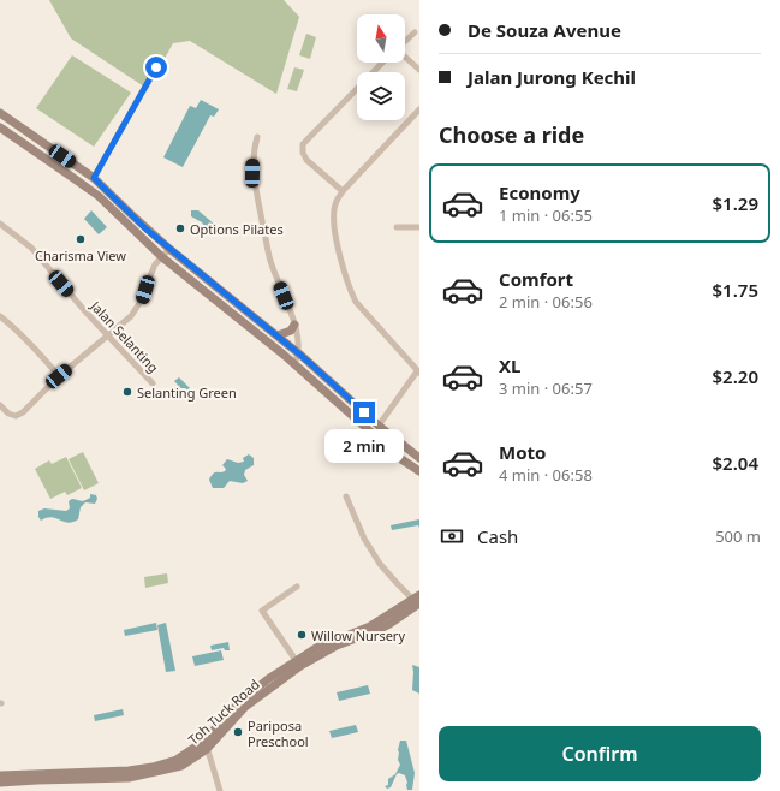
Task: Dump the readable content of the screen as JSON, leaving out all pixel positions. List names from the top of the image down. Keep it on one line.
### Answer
{"streets":{"main road":["Toh Tuck Road"],"street":["Jalan Selanting"]},"places":["Options Pilates","Charisma View","Selanting Green","Willow Nursery","Pariposa Preschool"],"north":"top","page":{"banner":["De Souza Avenue","Jalan Jurong Kechil"],"heading":"Choose a ride","list":[{"name":"Economy","note":"1 min · 06:55","value":"$1.29"},{"name":"Comfort","note":"2 min · 06:56","value":"$1.75"},{"name":"XL","note":"3 min · 06:57","value":"$2.20"},{"name":"Moto","note":"4 min · 06:58","value":"$2.04"}],"bubble":"2 min","pay":["Cash","500 m"],"buttons":"Confirm"}}
